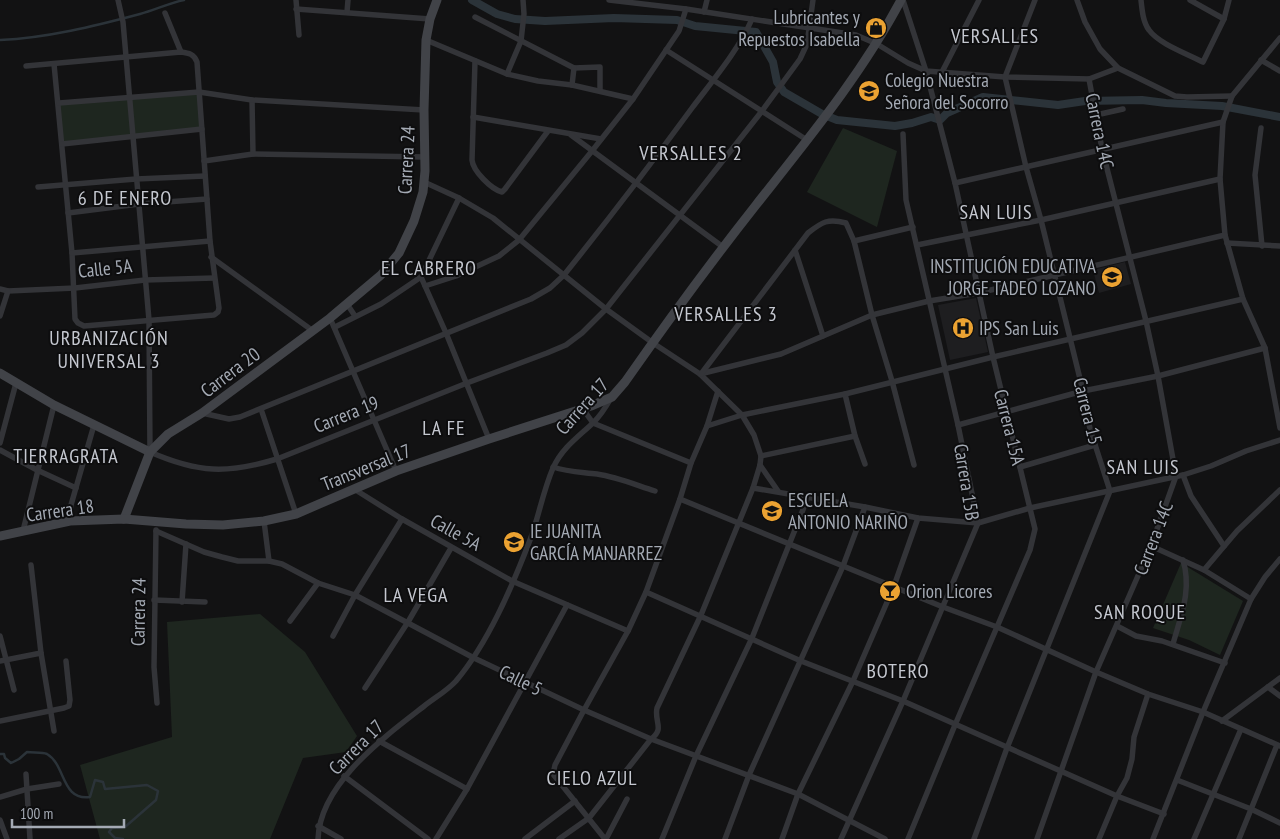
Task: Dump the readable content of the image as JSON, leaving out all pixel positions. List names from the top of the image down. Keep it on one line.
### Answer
{"streets":{"street":["Carrera 14C","Carrera 24","Calle 5A","Carrera 20","Carrera 17","Carrera 15","Carrera 19","Carrera 15A","Transversal 17","Carrera 15B","Carrera 18","Calle 5"]},"crossings":[["Carrera 24","Carrera 20"],["Carrera 24","Transversal 17"],["Carrera 24","Calle 5"],["Calle 5A","Carrera 17"],["Calle 5A","Transversal 17"],["Carrera 20","Carrera 19"],["Carrera 17","Carrera 15A"],["Carrera 17","Transversal 17"],["Carrera 17","Calle 5"],["Transversal 17","Carrera 18"],["Carrera 15B","Calle 5"]],"districts":["VERSALLES","VERSALLES 2","6 DE ENERO","SAN LUIS","EL CABRERO","VERSALLES 3","URBANIZACIÓN UNIVERSAL 3","LA FE","TIERRAGRATA","SAN LUIS","LA VEGA","SAN ROQUE","BOTERO","CIELO AZUL"],"places":{"shop":["Lubricantes y Repuestos Isabella"],"school or university":["Colegio Nuestra Señora del Socorro","INSTITUCIÓN EDUCATIVA JORGE TADEO LOZANO","ESCUELA ANTONIO NARIÑO","IE JUANITA GARCÍA MANJARREZ"],"hospital":["IPS San Luis"],"bar":["Orion Licores"]},"scale_bar":"100 m"}
